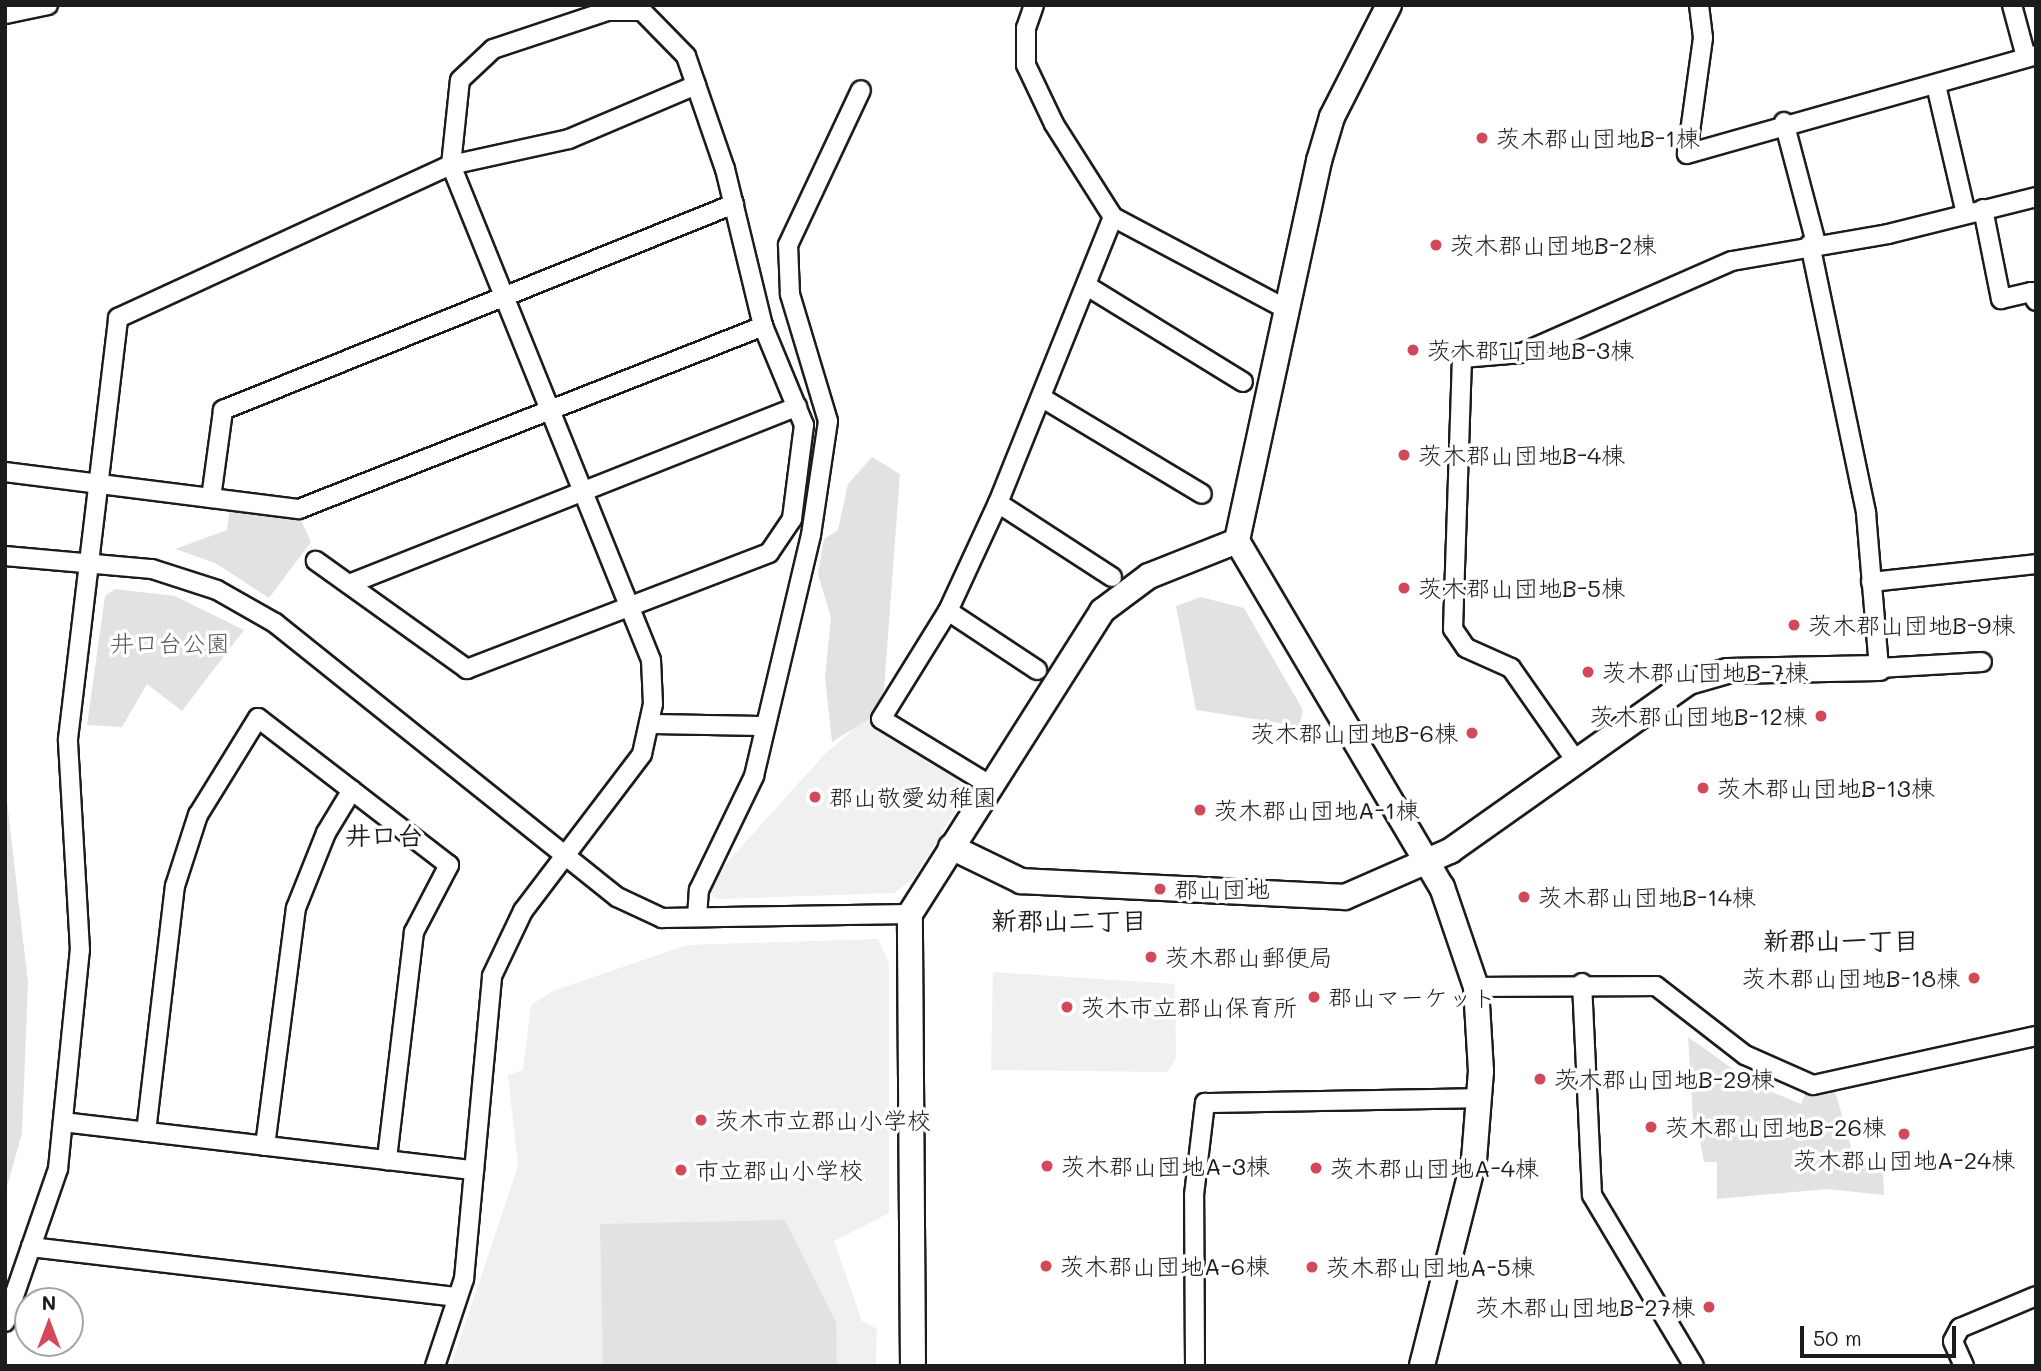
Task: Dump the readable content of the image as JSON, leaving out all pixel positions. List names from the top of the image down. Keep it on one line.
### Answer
{"districts":["井口台","新郡山二丁目","新郡山一丁目"],"parks":["井口台公園"],"places":["茨木郡山団地B-1棟","茨木郡山団地B-2棟","茨木郡山団地B-3棟","茨木郡山団地B-4棟","茨木郡山団地B-5棟","茨木郡山団地B-9棟","茨木郡山団地B-7棟","茨木郡山団地B-12棟","茨木郡山団地B-6棟","茨木郡山団地B-13棟","郡山敬愛幼稚園","茨木郡山団地A-1棟","郡山団地","茨木郡山団地B-14棟","茨木郡山郵便局","茨木郡山団地B-18棟","郡山マーケット","茨木市立郡山保育所","茨木郡山団地B-29棟","茨木市立郡山小学校","茨木郡山団地B-26棟","茨木郡山団地A-24棟","茨木郡山団地A-3棟","茨木郡山団地A-4棟","市立郡山小学校","茨木郡山団地A-6棟","茨木郡山団地A-5棟","茨木郡山団地B-27棟"],"scale_bar":"50 m","north":"top"}
